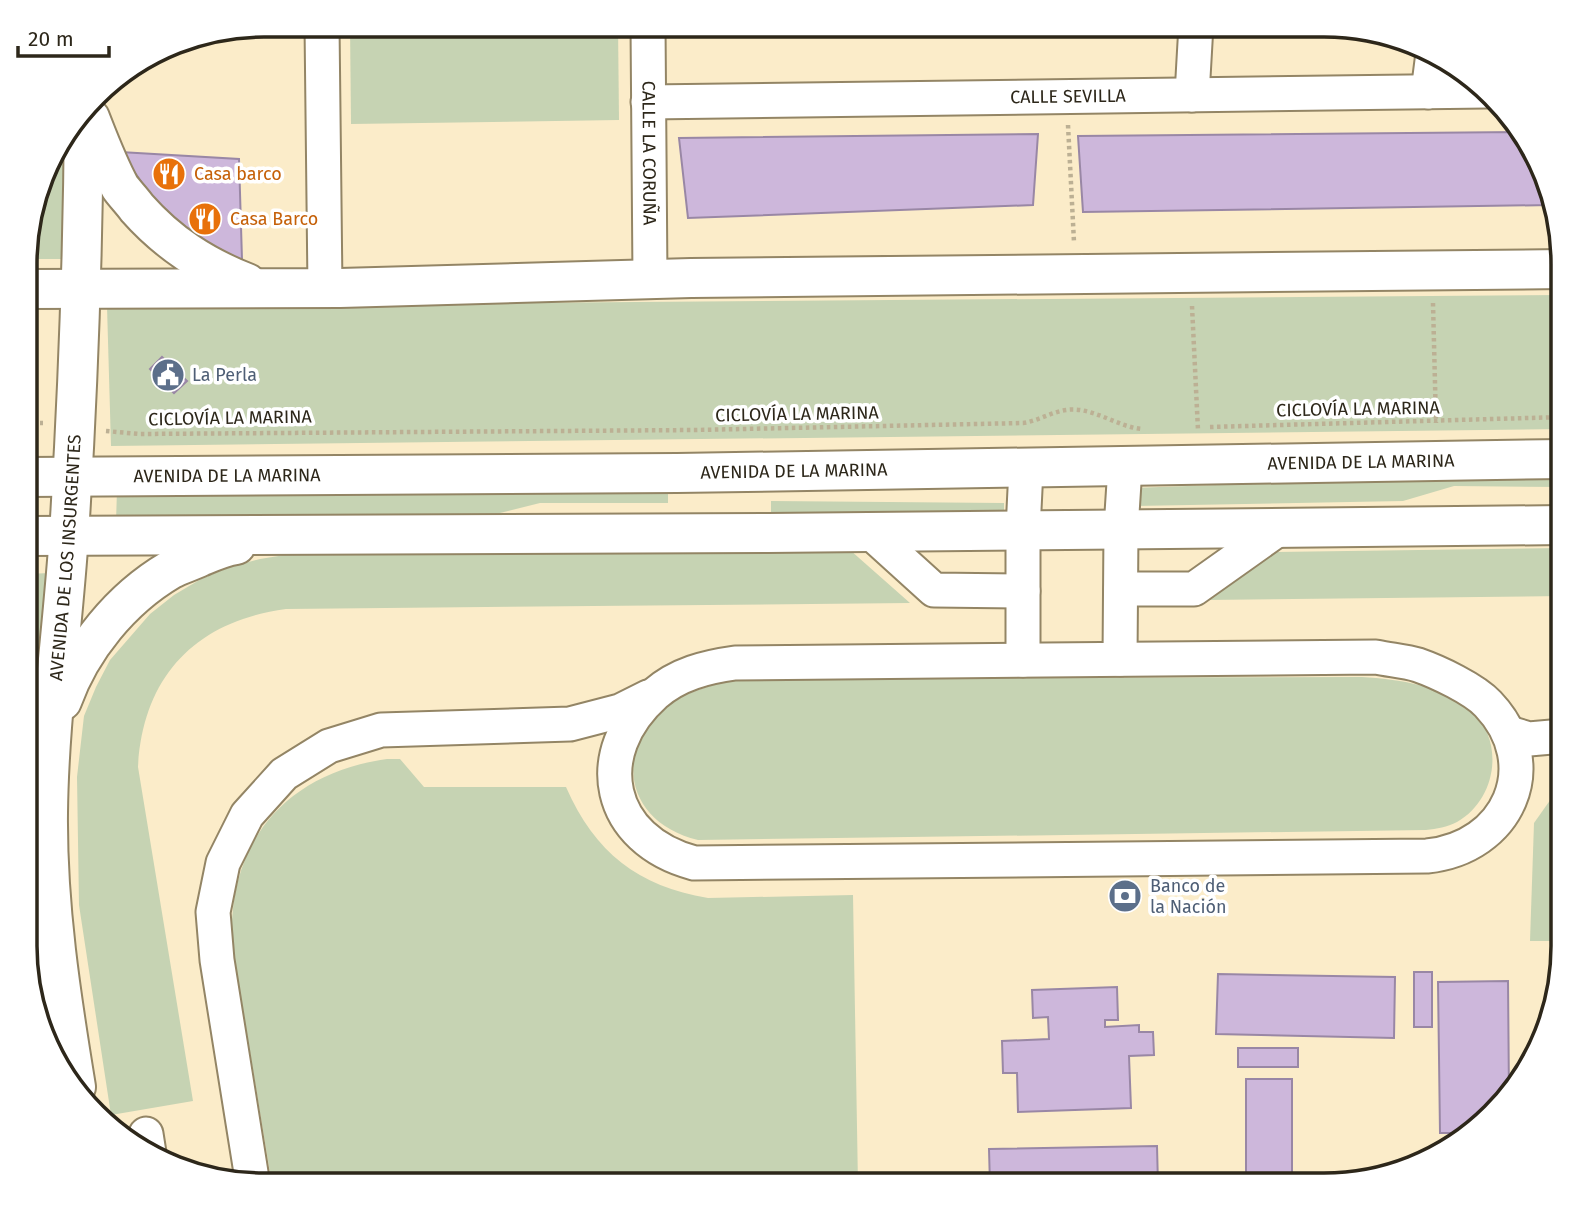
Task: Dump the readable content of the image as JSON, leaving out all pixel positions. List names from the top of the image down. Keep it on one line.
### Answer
{"streets":{"main road":["AVENIDA DE LA MARINA","AVENIDA DE LOS INSURGENTES"],"street":["CALLE SEVILLA","CALLE LA CORUÑA"],"path":["CICLOVÍA LA MARINA"]},"crossings":[["CALLE SEVILLA","CALLE LA CORUÑA"],["CICLOVÍA LA MARINA","AVENIDA DE LOS INSURGENTES"],["AVENIDA DE LA MARINA","AVENIDA DE LOS INSURGENTES"]],"places":{"restaurant":["Casa barco","Casa Barco"],"public building":["La Perla"],"bank":["Banco de la Nación"]},"scale_bar":"20 m"}
